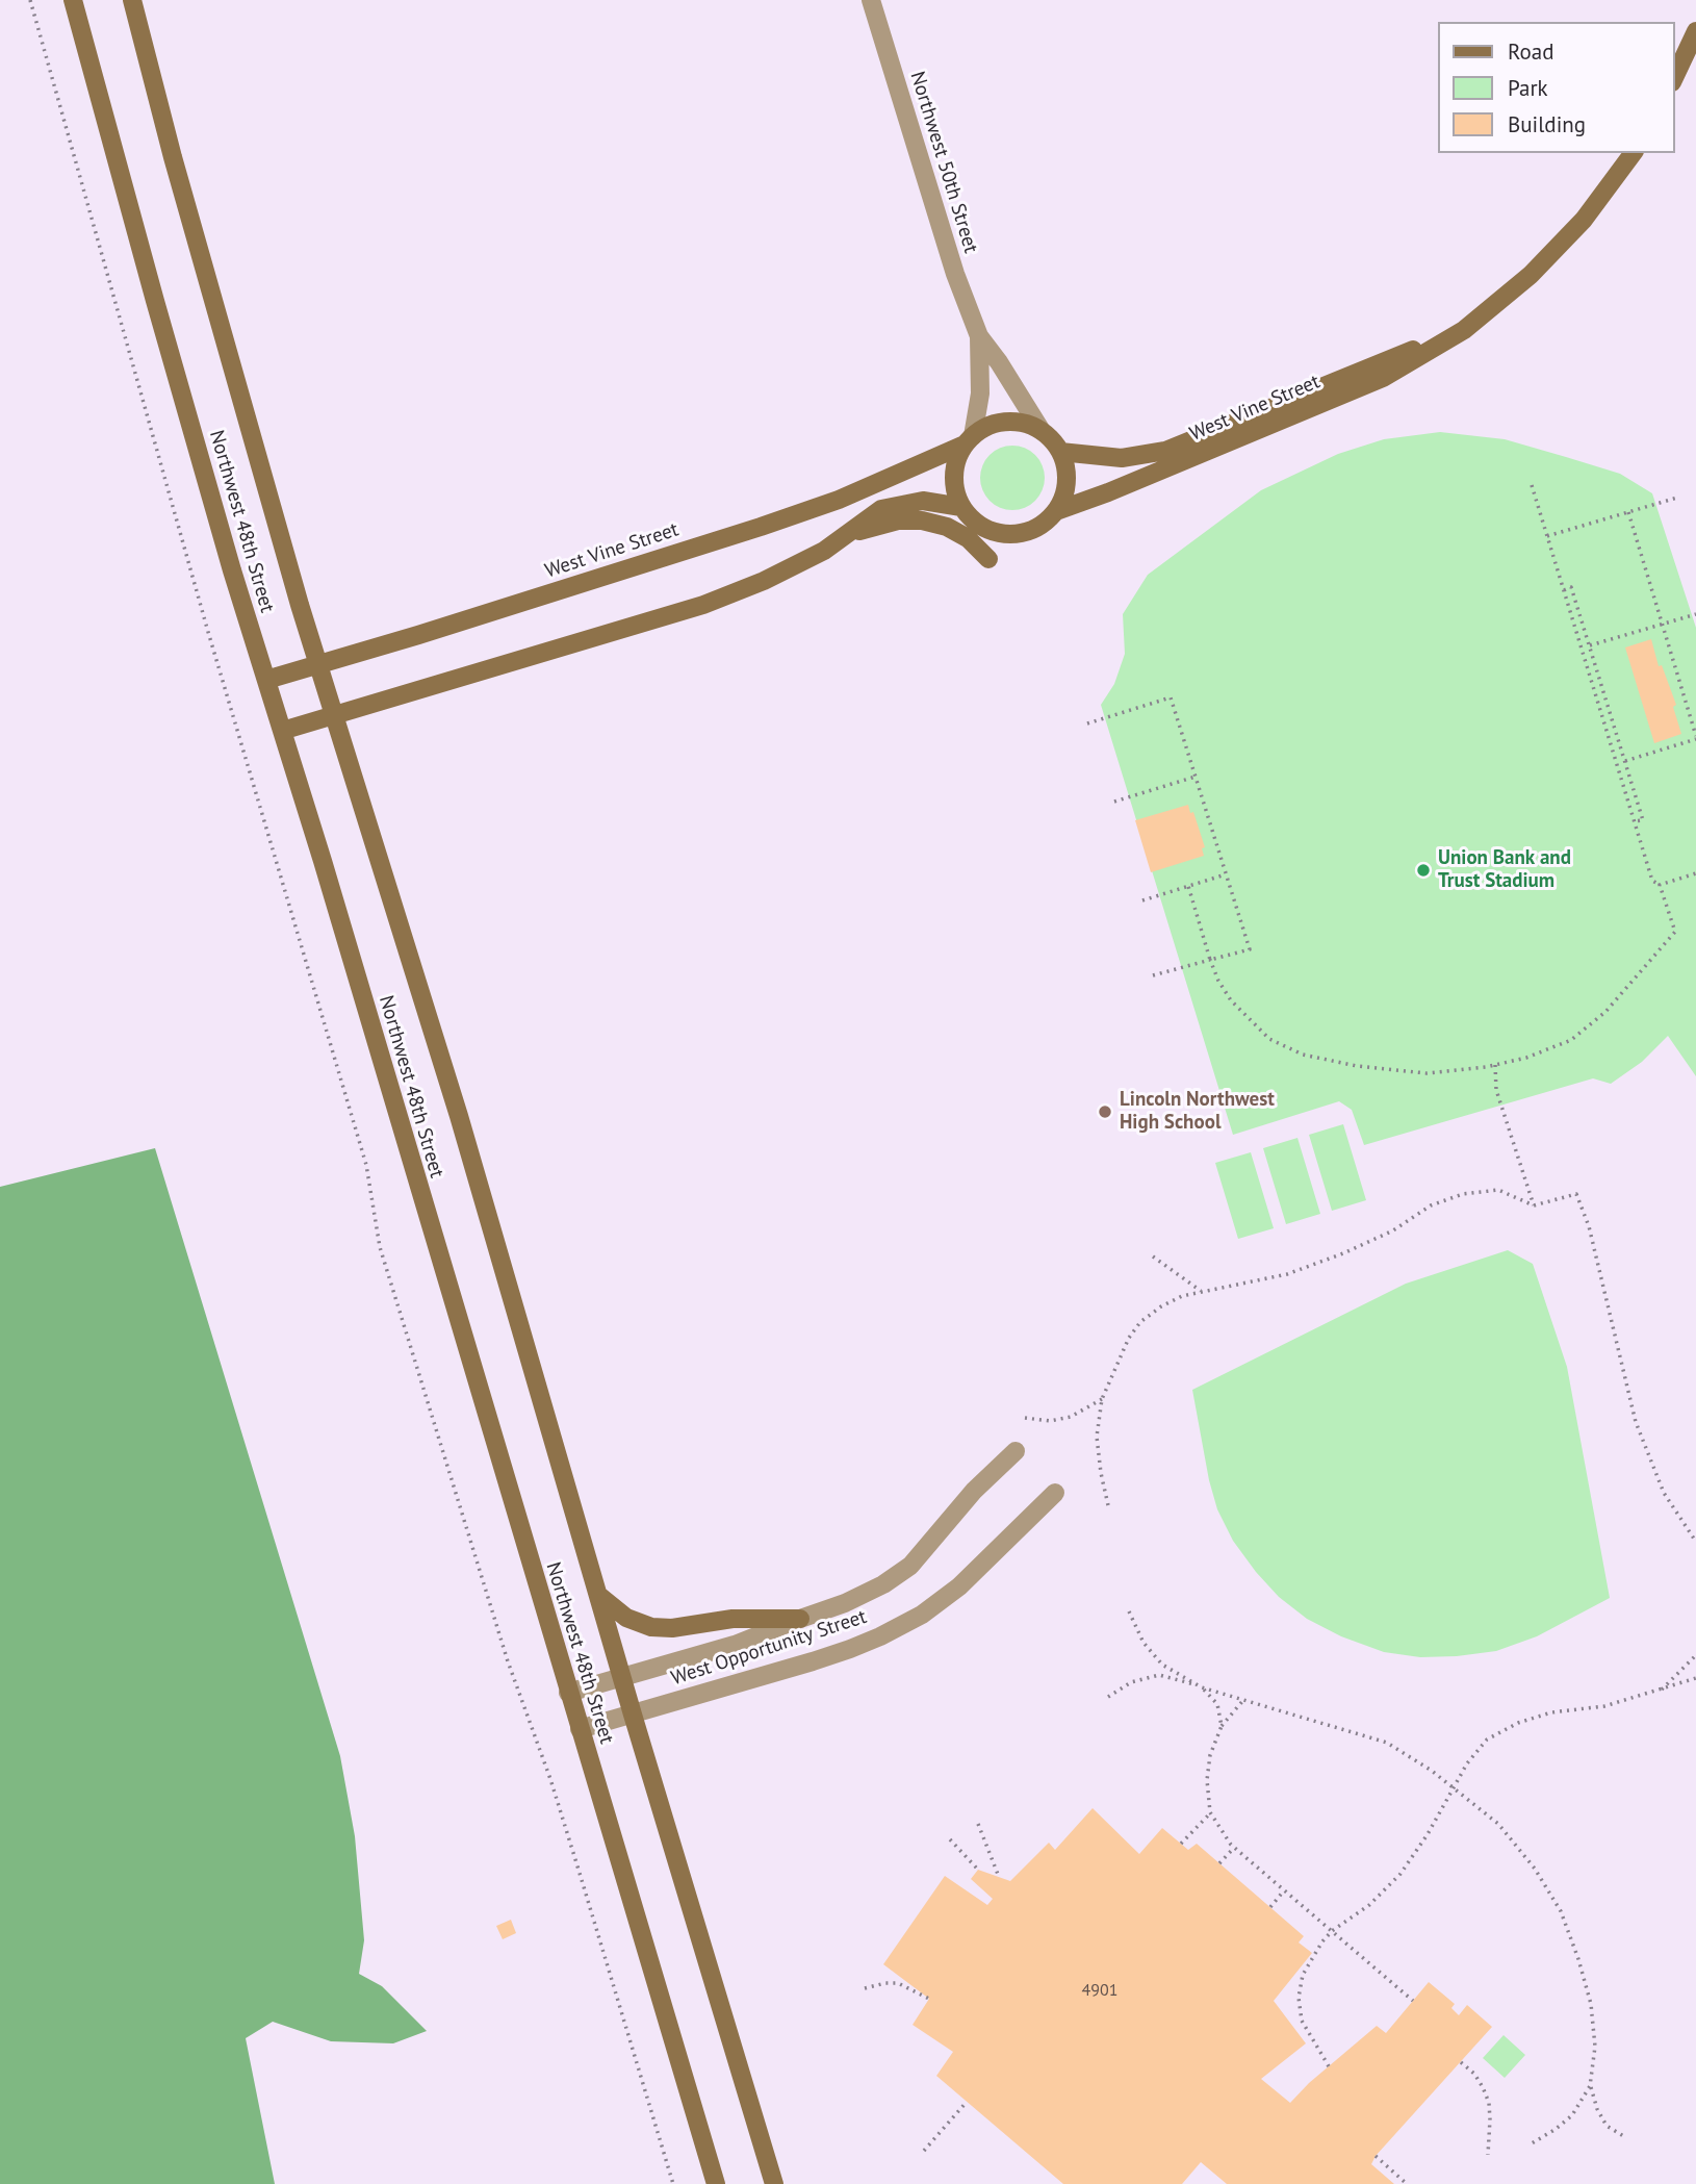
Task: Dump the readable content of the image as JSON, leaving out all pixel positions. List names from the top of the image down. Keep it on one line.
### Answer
{"streets":{"main road":["West Vine Street","Northwest 48th Street"],"street":["Northwest 50th Street","West Opportunity Street"]},"crossings":[["Northwest 50th Street","West Vine Street"],["West Vine Street","Northwest 48th Street"],["Northwest 48th Street","West Opportunity Street"]],"places":["Union Bank and Trust Stadium","Lincoln Northwest High School"],"house_numbers":["4901"],"legend":["Road","Park","Building"]}
